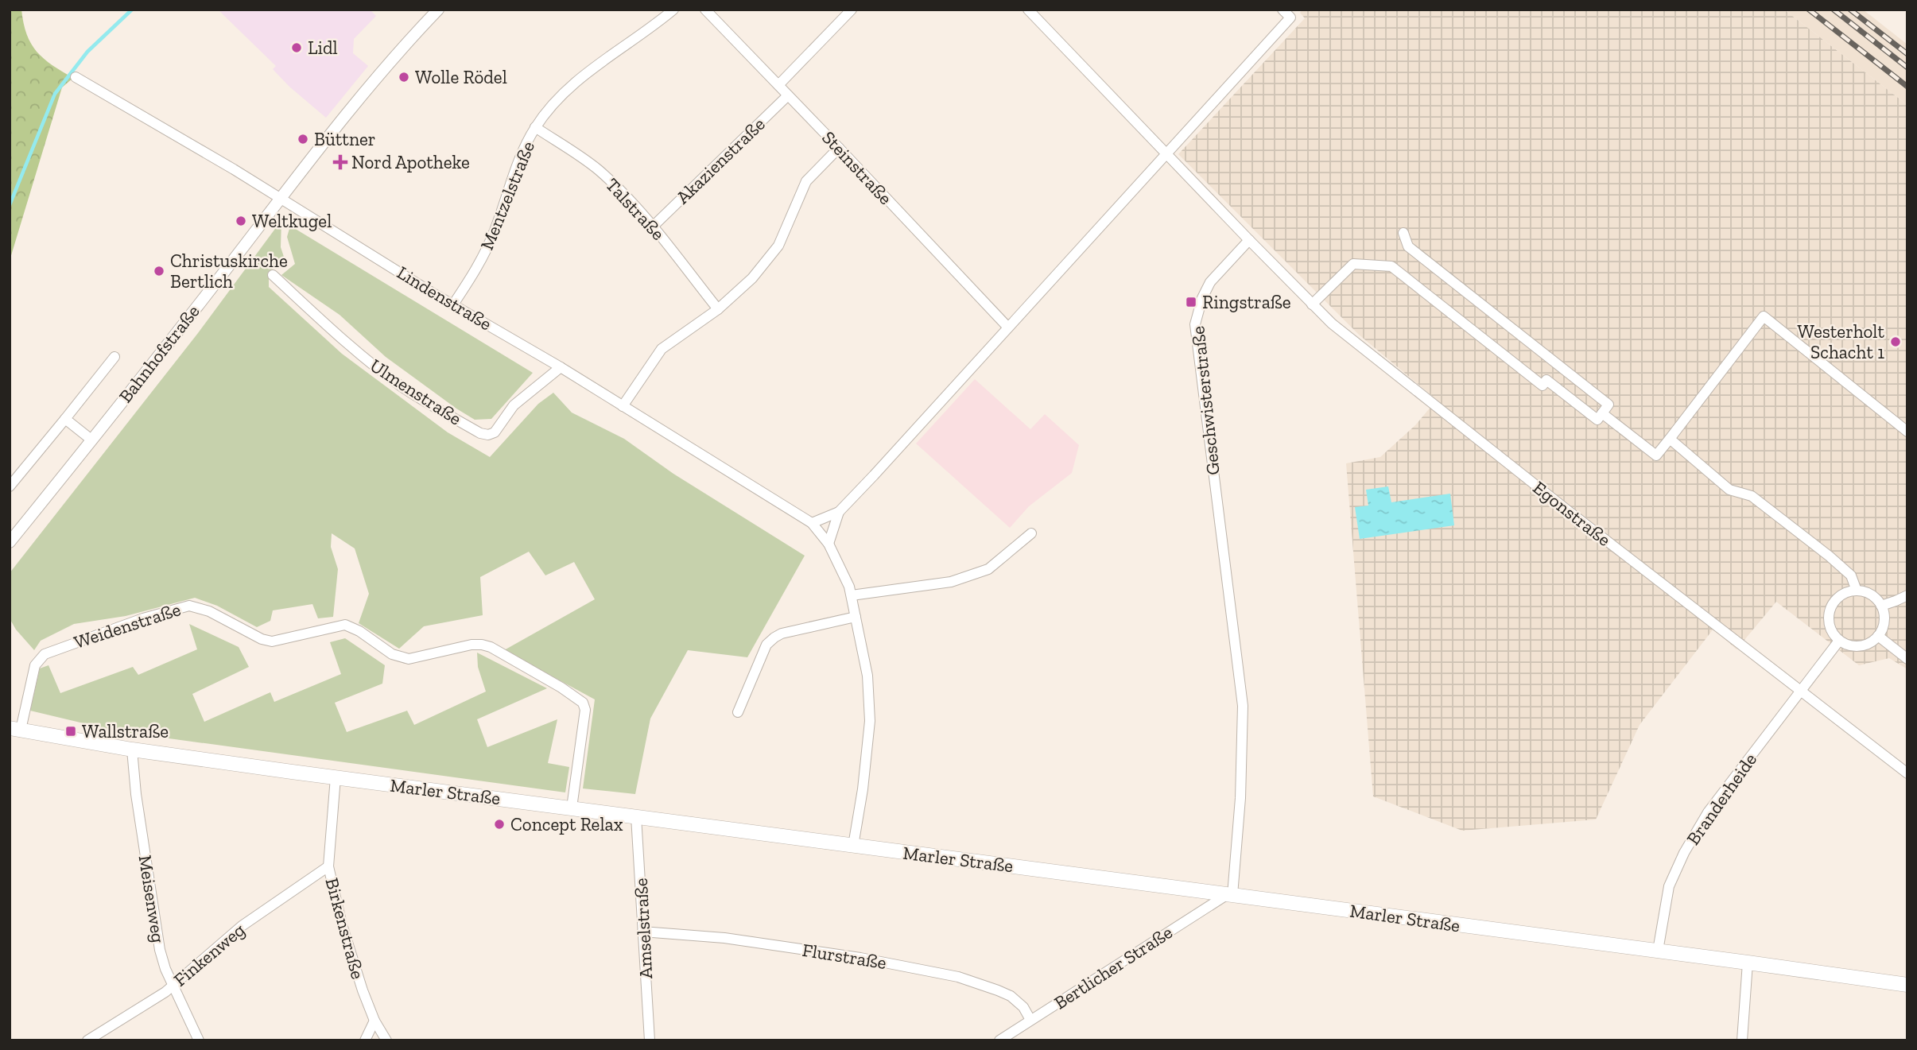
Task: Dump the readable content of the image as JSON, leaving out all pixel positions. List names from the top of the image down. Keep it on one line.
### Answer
{"streets":{"main road":["Marler Straße"],"street":["Akazienstraße","Steinstraße","Mentzelstraße","Talstraße","Lindenstraße","Bahnhofstraße","Ulmenstraße","Geschwisterstraße","Egonstraße","Weidenstraße","Branderheide","Meisenweg","Birkenstraße","Amselstraße","Finkenweg","Flurstraße","Bertlicher Straße"]},"crossings":[["Akazienstraße","Steinstraße"],["Akazienstraße","Talstraße"],["Mentzelstraße","Talstraße"],["Mentzelstraße","Lindenstraße"],["Lindenstraße","Bahnhofstraße"],["Lindenstraße","Ulmenstraße"],["Lindenstraße","Marler Straße"],["Geschwisterstraße","Egonstraße"],["Geschwisterstraße","Marler Straße"],["Geschwisterstraße","Bertlicher Straße"],["Egonstraße","Branderheide"],["Weidenstraße","Marler Straße"],["Marler Straße","Branderheide"],["Marler Straße","Meisenweg"],["Marler Straße","Birkenstraße"],["Marler Straße","Amselstraße"],["Marler Straße","Bertlicher Straße"],["Meisenweg","Finkenweg"],["Birkenstraße","Finkenweg"],["Amselstraße","Flurstraße"],["Flurstraße","Bertlicher Straße"]],"places":{"other":["Lidl","Wolle Rödel","Büttner","Weltkugel","Christuskirche Bertlich","Westerholt Schacht 1","Concept Relax"],"health":["Nord Apotheke"],"transit":["Ringstraße","Wallstraße"]}}
